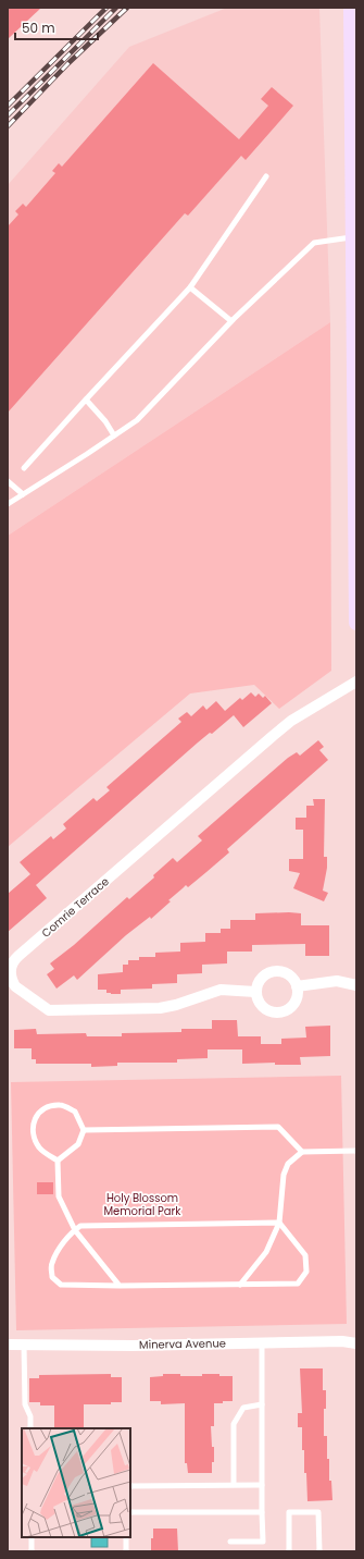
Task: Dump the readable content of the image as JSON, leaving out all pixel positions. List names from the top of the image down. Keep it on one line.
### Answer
{"streets":{"street":["Comrie Terrace","Minerva Avenue"]},"parks":["Holy Blossom Memorial Park"],"scale_bar":"50 m"}
